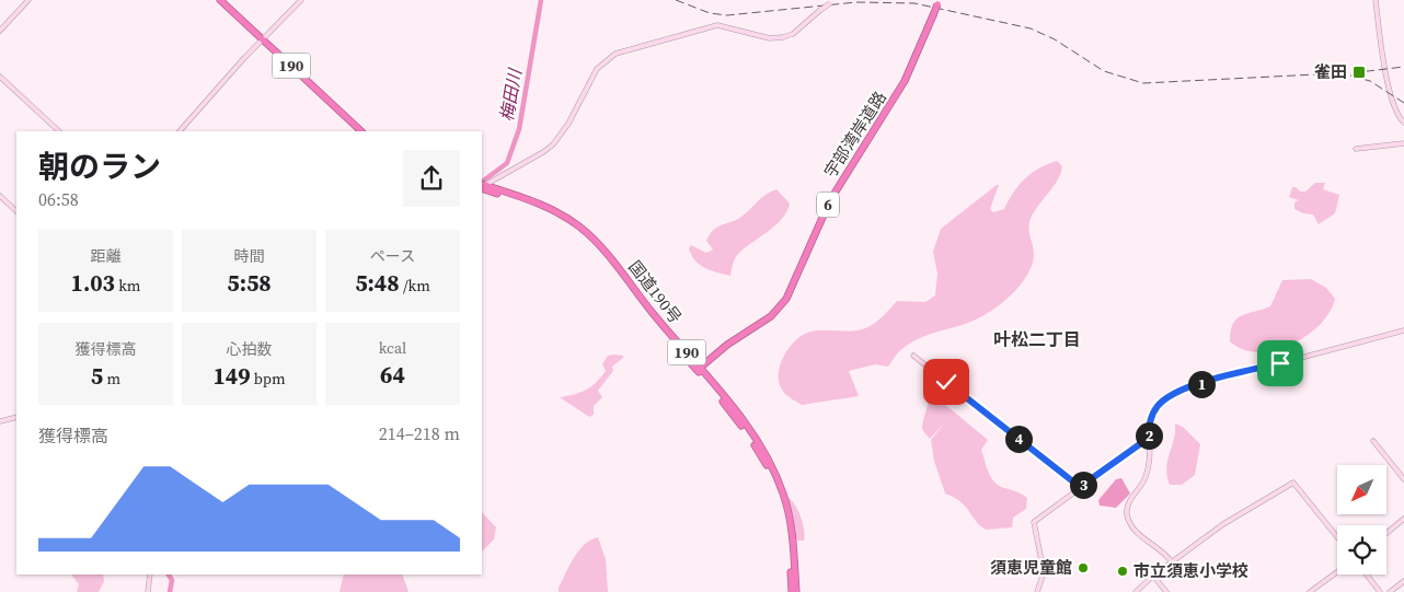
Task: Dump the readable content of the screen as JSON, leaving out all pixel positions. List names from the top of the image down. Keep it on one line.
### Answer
{"streets":{"highway":["190","宇部湾岸道路","6","国道190号"]},"crossings":[["宇部湾岸道路","国道190号"]],"districts":["叶松二丁目"],"water":["梅田川"],"places":{"transit":["雀田"],"other":["須恵児童館","市立須恵小学校"]},"north":"bottom left","page":{"heading":["朝のラン","06:58"],"stats":[["距離","1.03 km"],["時間","5:58"],["ペース","5:48 /km"],["獲得標高","5 m"],["心拍数","149 bpm"],["kcal","64"]],"pins":["1","2","4","3"],"chart":["獲得標高","214–218 m"]}}
